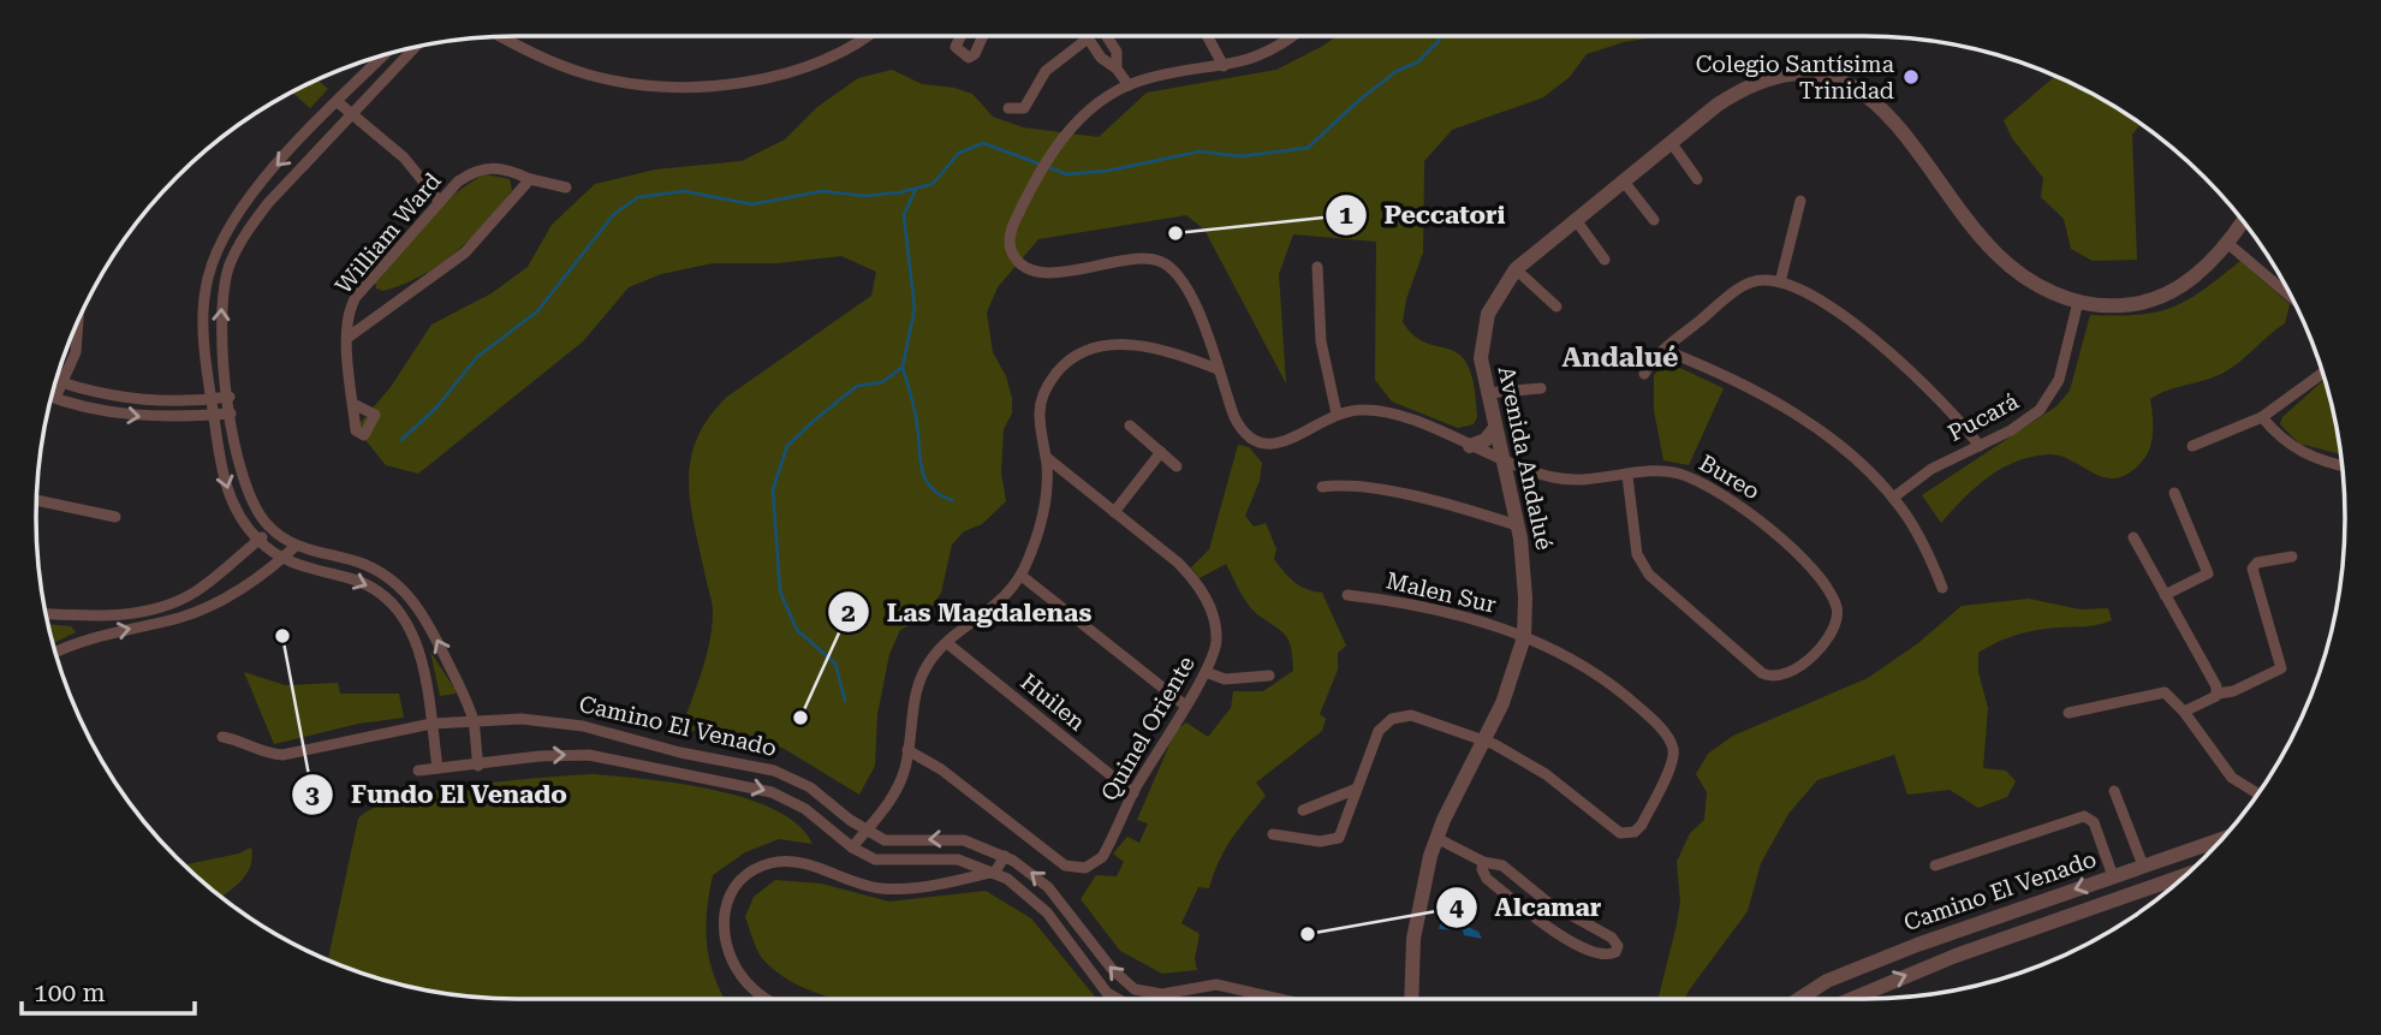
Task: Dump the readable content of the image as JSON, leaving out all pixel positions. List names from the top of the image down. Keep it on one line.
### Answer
{"streets":{"street":["William Ward","Pucará","Avenida Andalué","Bureo","Malen Sur","Huilen","Camino El Venado","Quinel Oriente"]},"crossings":[["Pucará","Avenida Andalué"],["Avenida Andalué","Bureo"],["Avenida Andalué","Malen Sur"],["Huilen","Quinel Oriente"]],"districts":["Andalué"],"places":["Colegio Santísima Trinidad","Peccatori","Fundo El Venado","Las Magdalenas","Alcamar"],"scale_bar":"100 m"}
